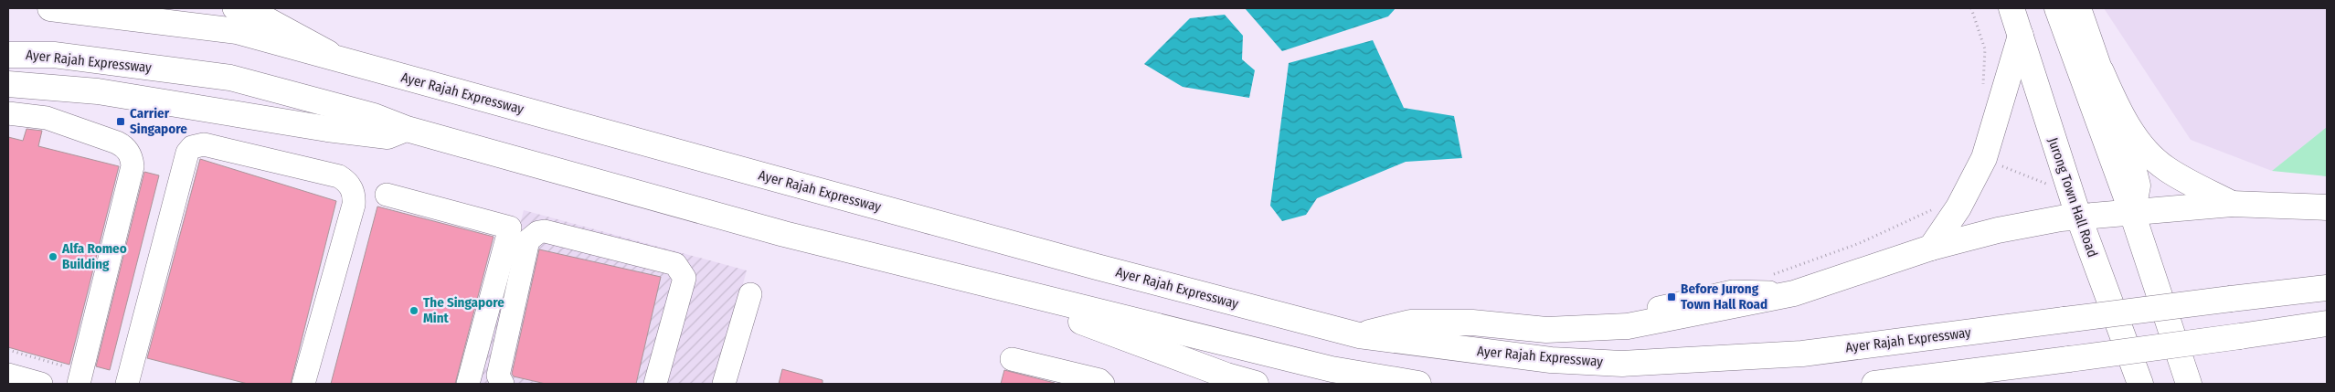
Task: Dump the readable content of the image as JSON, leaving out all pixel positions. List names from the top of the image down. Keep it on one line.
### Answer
{"streets":{"main road":["Ayer Rajah Expressway","Jurong Town Hall Road"]},"places":{"transit":["Carrier Singapore","Before Jurong Town Hall Road"],"other":["Alfa Romeo Building","The Singapore Mint"]}}
